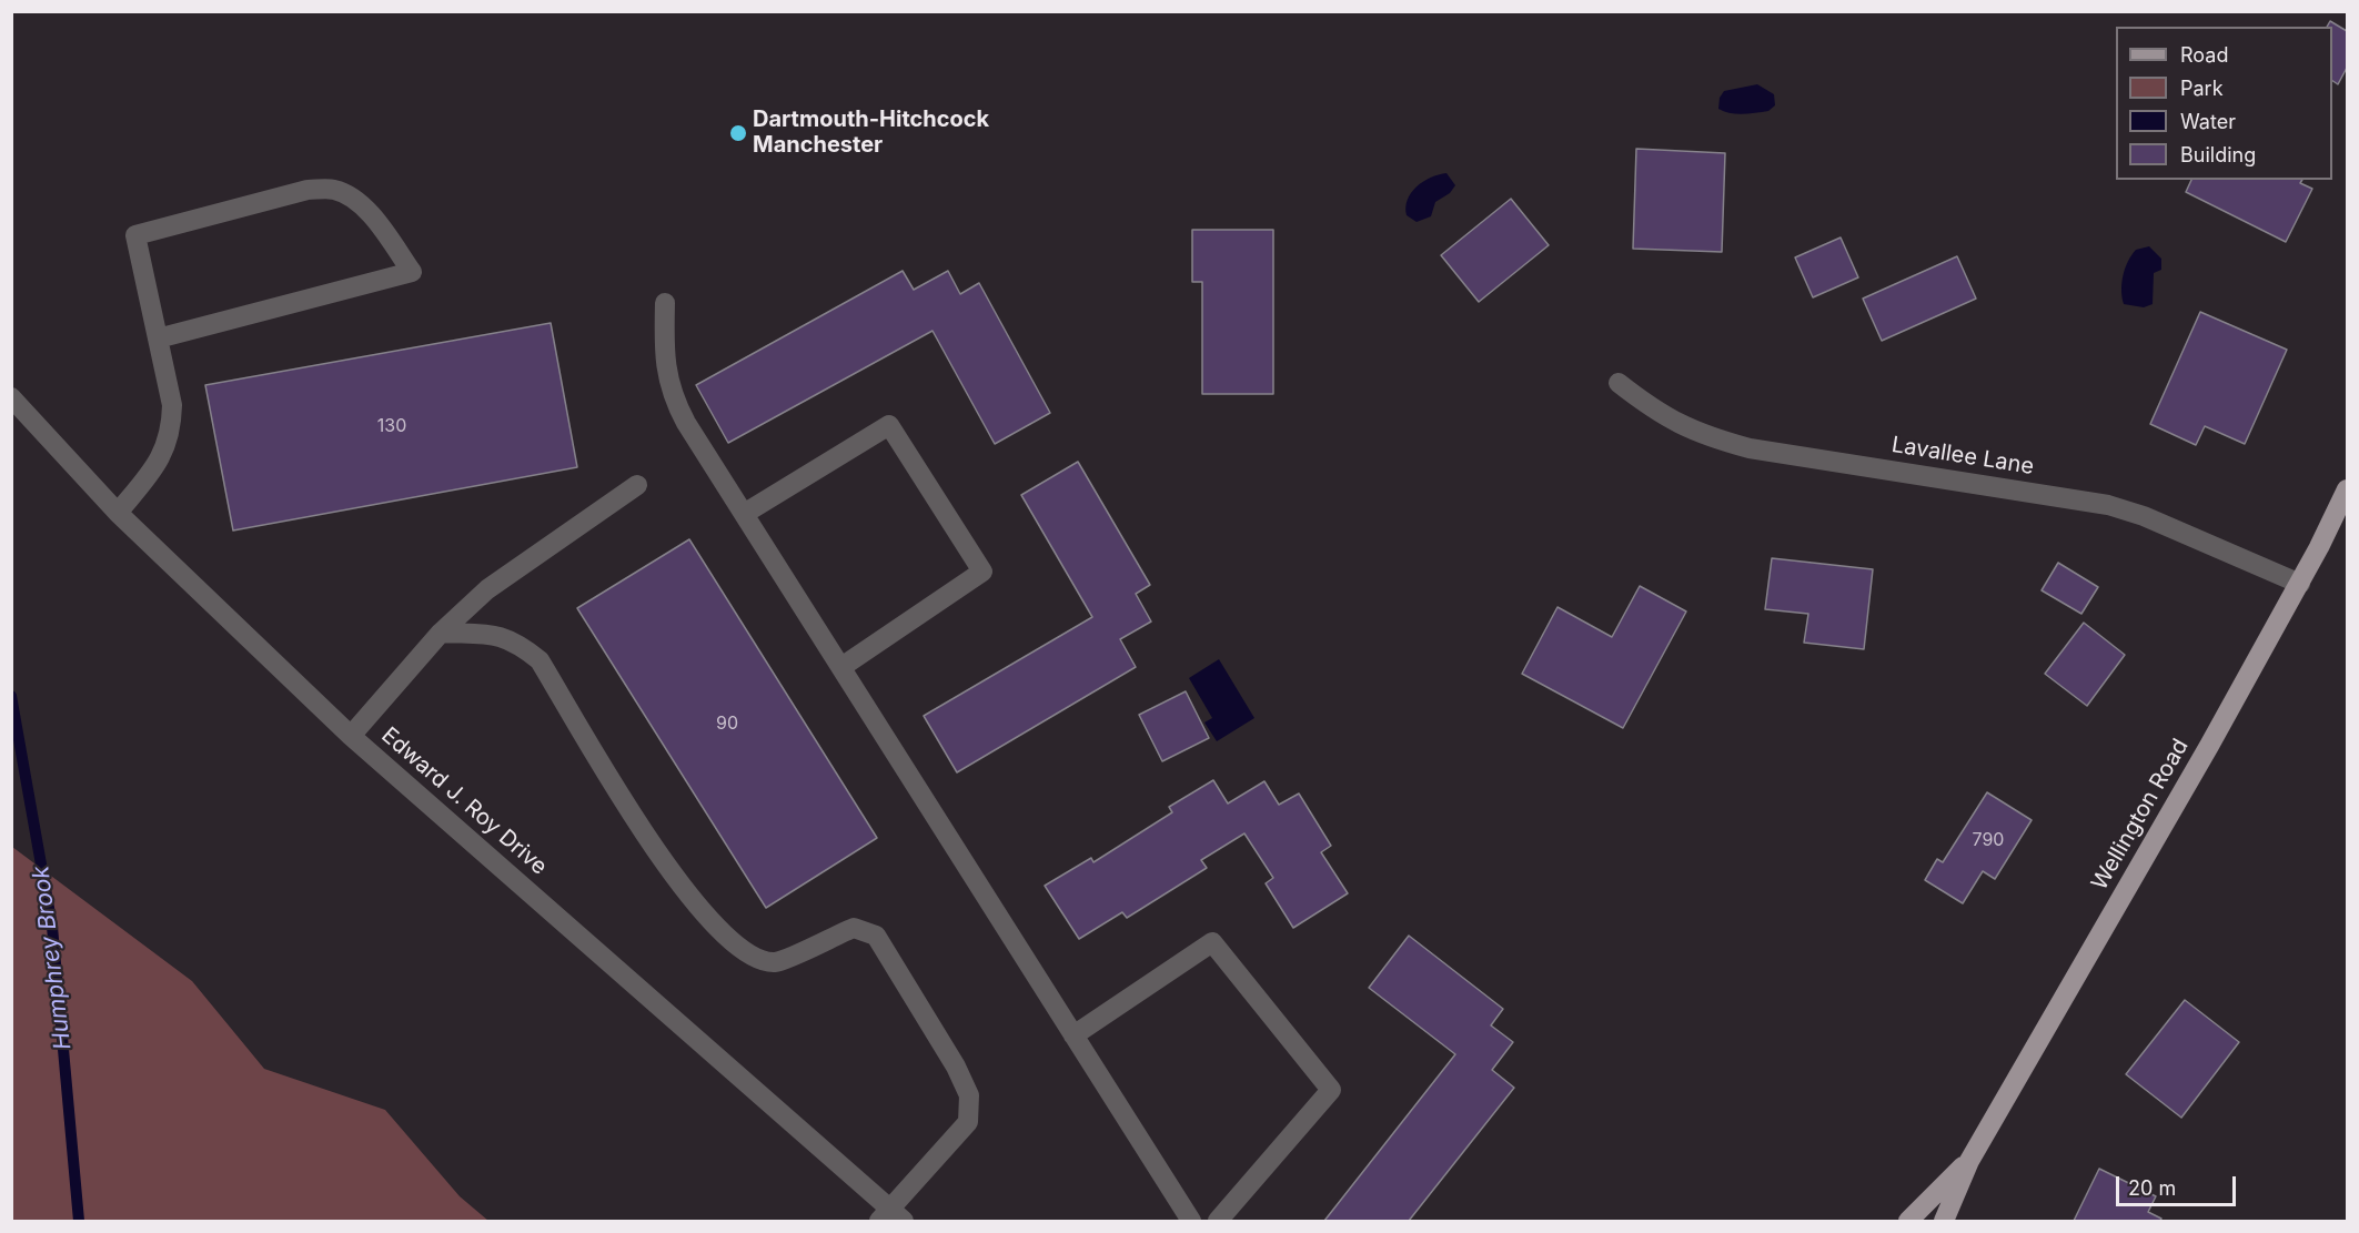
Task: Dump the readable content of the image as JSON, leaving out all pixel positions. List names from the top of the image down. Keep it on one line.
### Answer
{"streets":{"main road":["Wellington Road"],"street":["Lavallee Lane","Edward J. Roy Drive"]},"crossings":[["Lavallee Lane","Wellington Road"]],"water":["Humphrey Brook"],"places":["Dartmouth-Hitchcock Manchester"],"house_numbers":["130","90","790"],"legend":["Road","Park","Water","Building"],"scale_bar":"20 m"}
